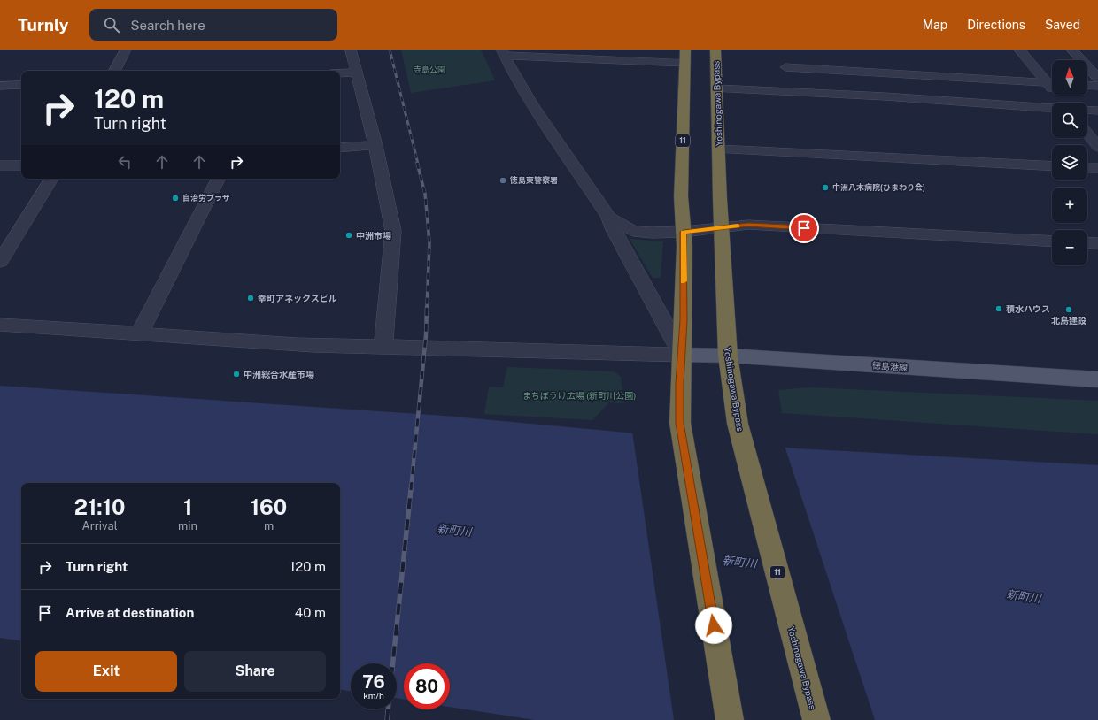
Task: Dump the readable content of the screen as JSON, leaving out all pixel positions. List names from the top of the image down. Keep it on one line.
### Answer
{"streets":{"highway":["Yoshinogawa Bypass","11"],"main road":["徳島港線"]},"crossings":[["Yoshinogawa Bypass","徳島港線"],["11","徳島港線"]],"water":["新町川"],"parks":["寺島公園","まちぼうけ広場 (新町川公園)"],"places":["徳島東警察署","中洲八木病院(ひまわり会)","自治労プラザ","中洲市場","幸町アネックスビル","積水ハウス","北島建設","中洲総合水産市場"],"north":"top","page":{"header":"Turnly","search":"Search here","nav":["Map","Directions","Saved"],"map_buttons":["+","−"],"turn":["120 m","Turn right"],"eta":["21:10","Arrival","1","min","160","m"],"list":[{"name":"Turn right","value":"120 m"},{"name":"Arrive at destination","value":"40 m"}],"buttons":["Exit","Share"],"speed":"76 km/h","limit":"80"}}
